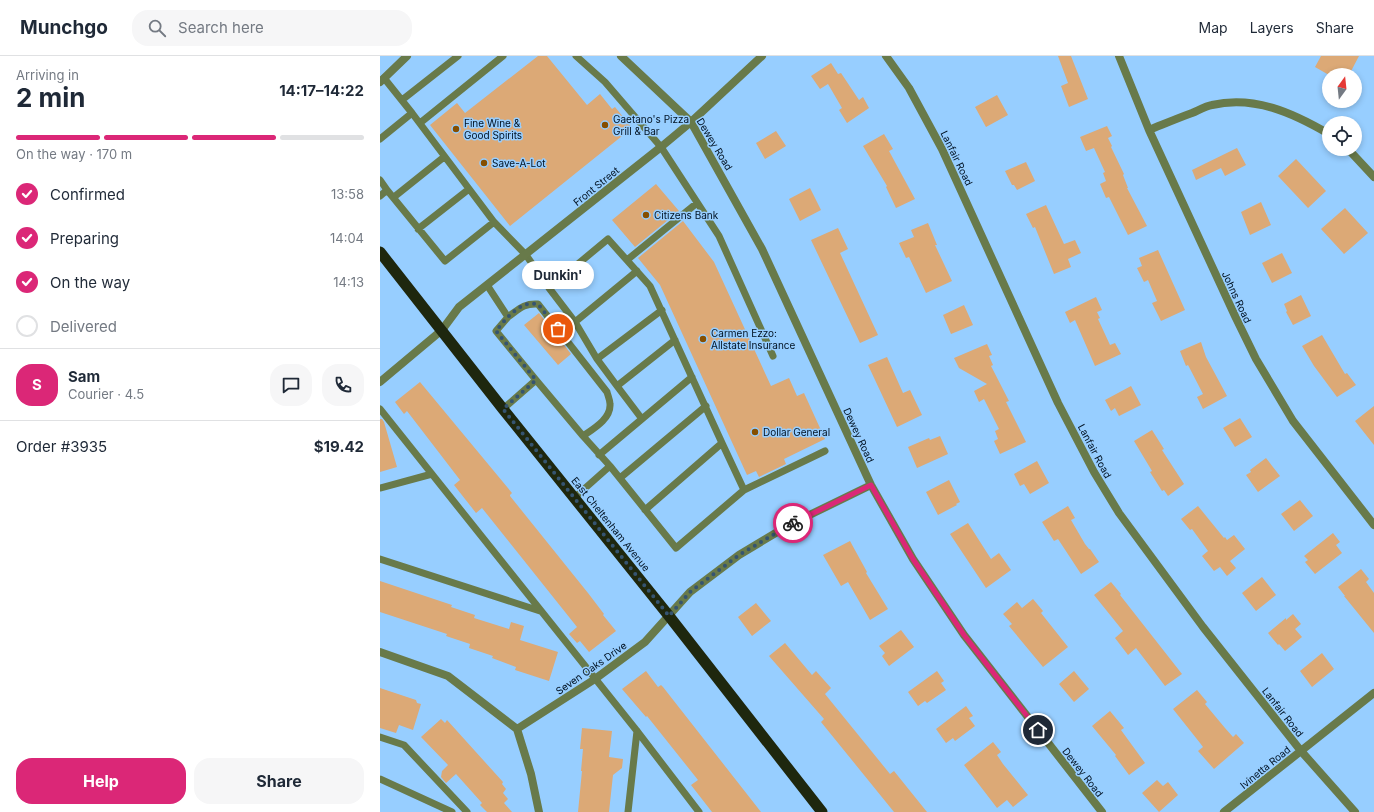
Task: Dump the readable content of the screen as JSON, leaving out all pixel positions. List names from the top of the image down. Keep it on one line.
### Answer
{"streets":{"highway":["East Cheltenham Avenue"],"street":["Dewey Road","Lanfair Road","Front Street","Johns Road","Seven Oaks Drive","Ivinetta Road"]},"crossings":[["Dewey Road","Front Street"],["Dewey Road","Seven Oaks Drive"],["Lanfair Road","Ivinetta Road"],["Front Street","East Cheltenham Avenue"],["East Cheltenham Avenue","Seven Oaks Drive"]],"places":["Gaetano's Pizza Grill & Bar","Fine Wine & Good Spirits","Save-A-Lot","Citizens Bank","Dunkin'","Carmen Ezzo: Allstate Insurance","Dollar General"],"north":"top","page":{"header":"Munchgo","search":"Search here","nav":["Map","Layers","Share"],"heading":["2 min","Arriving in","14:17–14:22"],"panel":["Sam","Courier · 4.5","Order #3935","$19.42"],"bar":"On the way · 170 m","list":[["Confirmed","13:58"],["Preparing","14:04"],["On the way","14:13"],"Delivered"],"bubble":"Dunkin'","round":"S","buttons":["Help","Share"]}}
